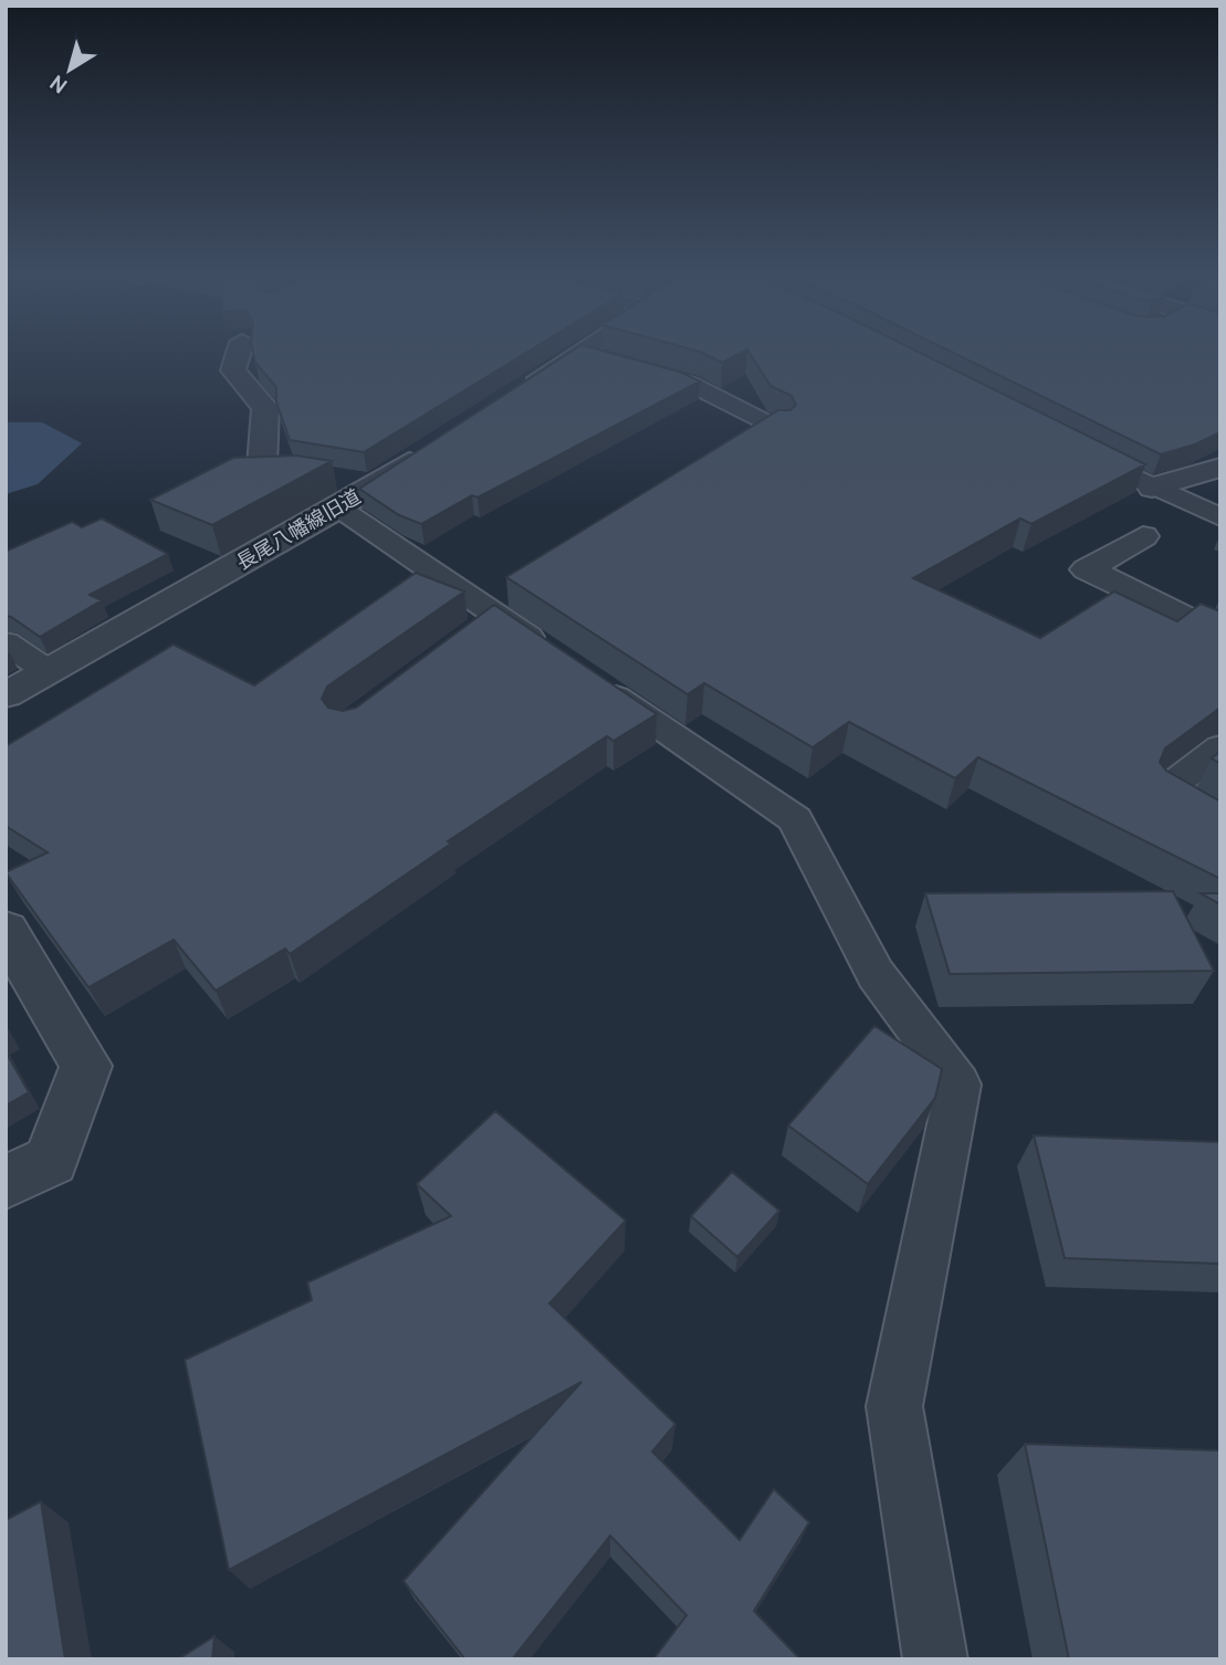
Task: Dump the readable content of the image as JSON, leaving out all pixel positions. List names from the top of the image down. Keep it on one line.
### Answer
{"streets":{"street":["長尾八幡線旧道"]},"north":"bottom left"}
